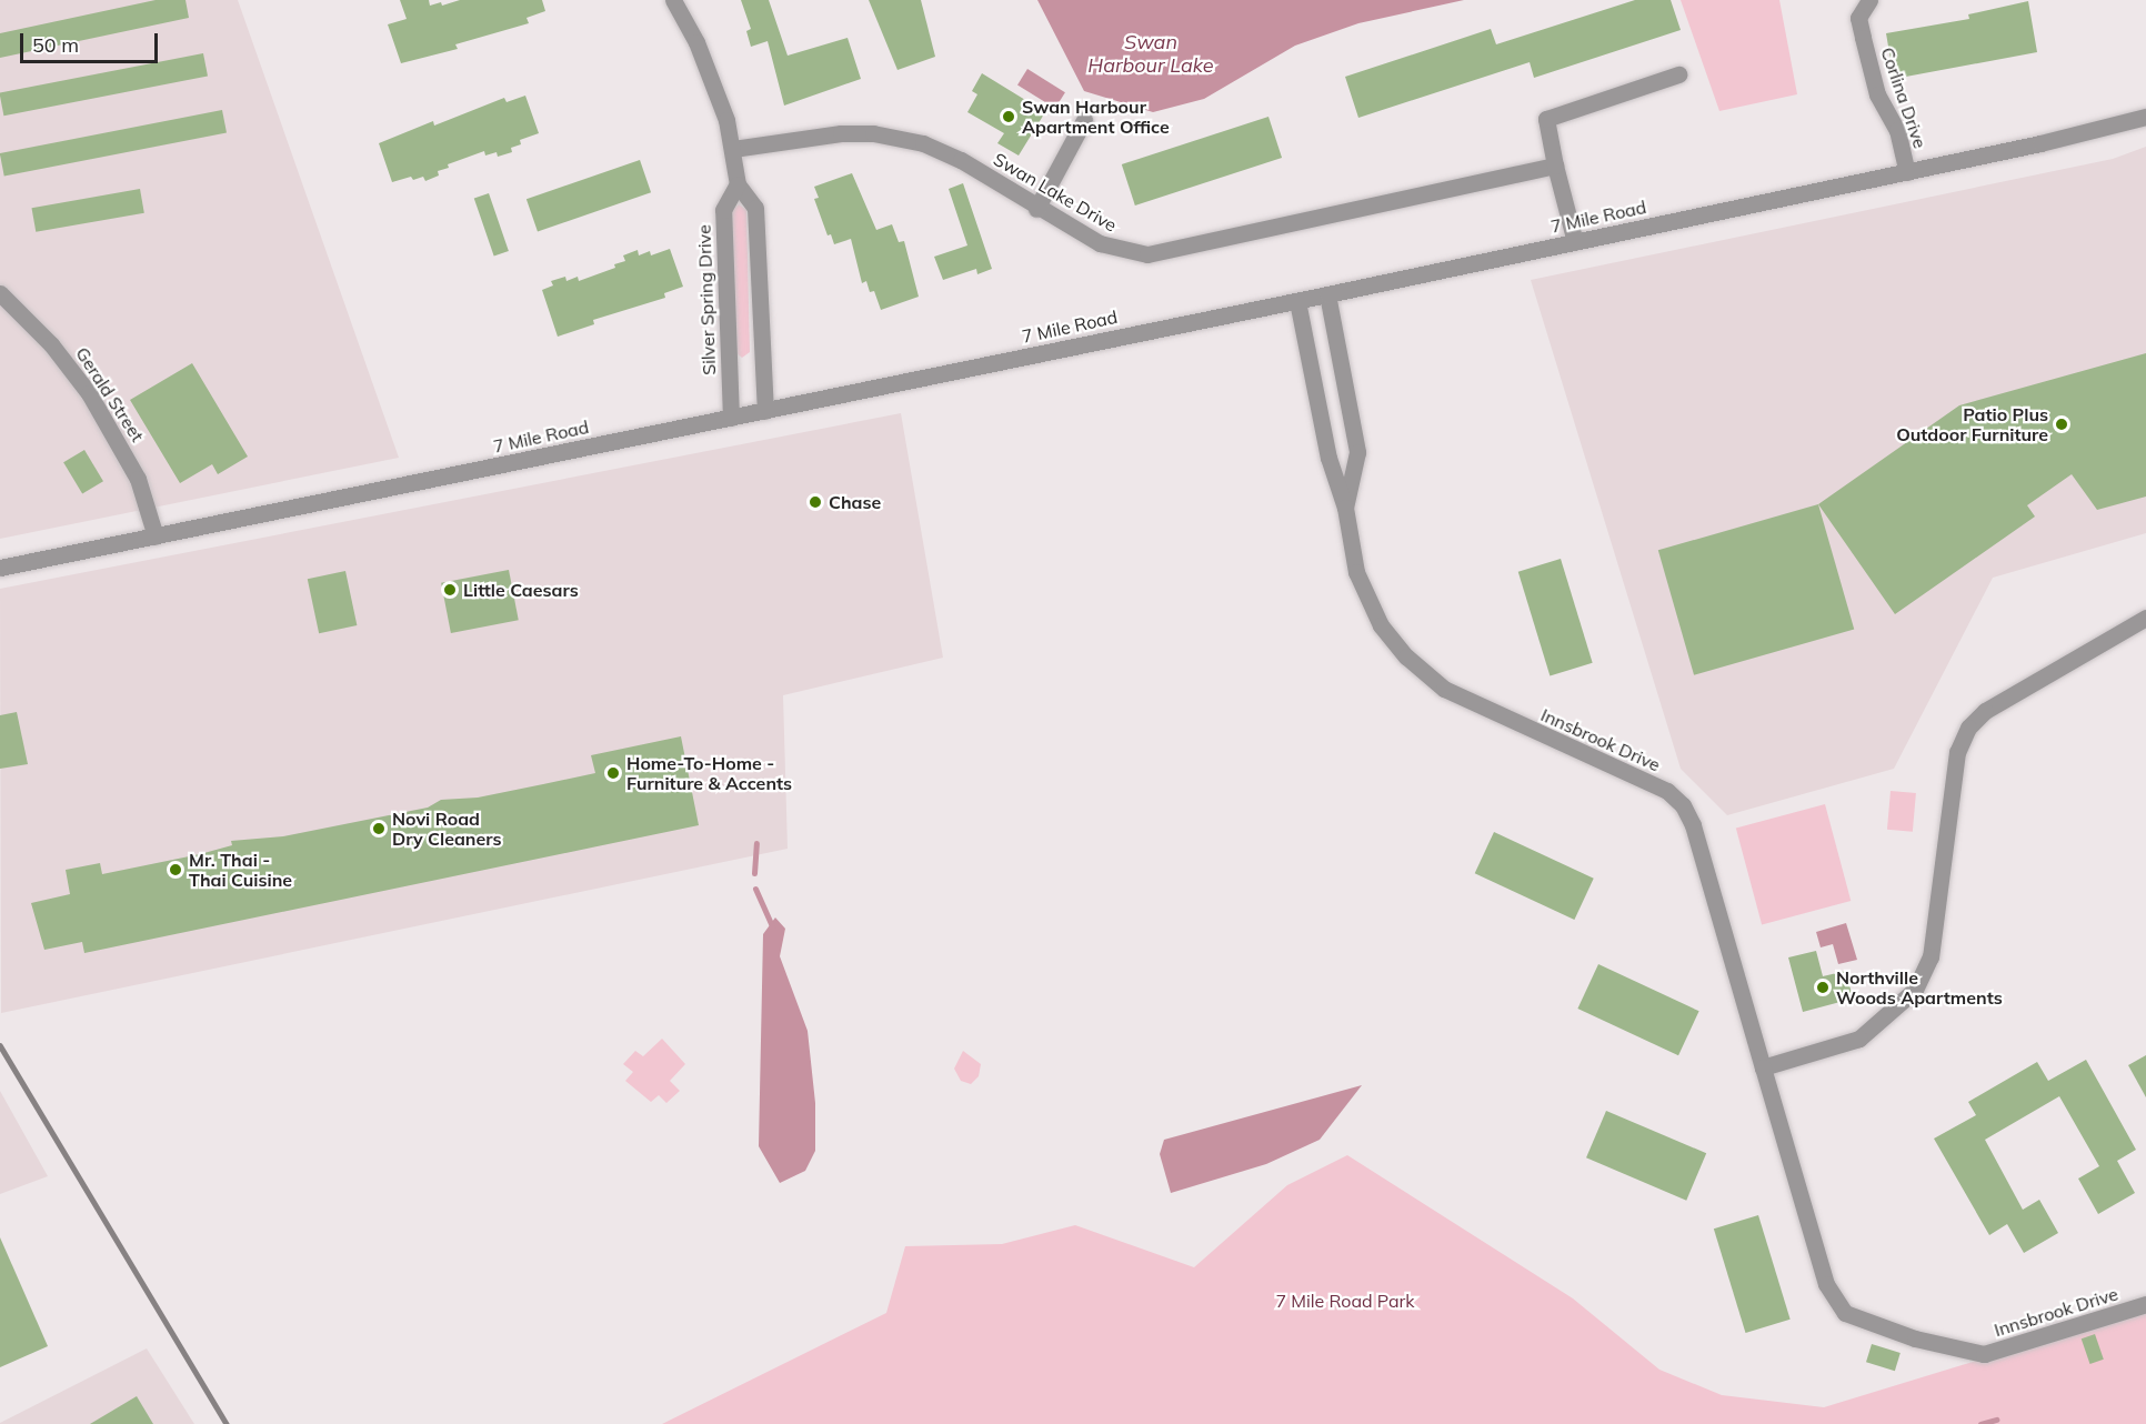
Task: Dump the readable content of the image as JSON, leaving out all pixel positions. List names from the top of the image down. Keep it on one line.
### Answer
{"streets":{"street":["Corlina Drive","Swan Lake Drive","7 Mile Road","Silver Spring Drive","Gerald Street","Innsbrook Drive"]},"crossings":[["Corlina Drive","7 Mile Road"],["7 Mile Road","Silver Spring Drive"],["7 Mile Road","Gerald Street"],["7 Mile Road","Innsbrook Drive"]],"water":["Swan Harbour Lake"],"parks":["7 Mile Road Park"],"places":["Swan Harbour Apartment Office","Patio Plus Outdoor Furniture","Chase","Little Caesars","Home-To-Home - Furniture & Accents","Novi Road Dry Cleaners","Mr. Thai - Thai Cuisine","Northville Woods Apartments"],"scale_bar":"50 m"}
